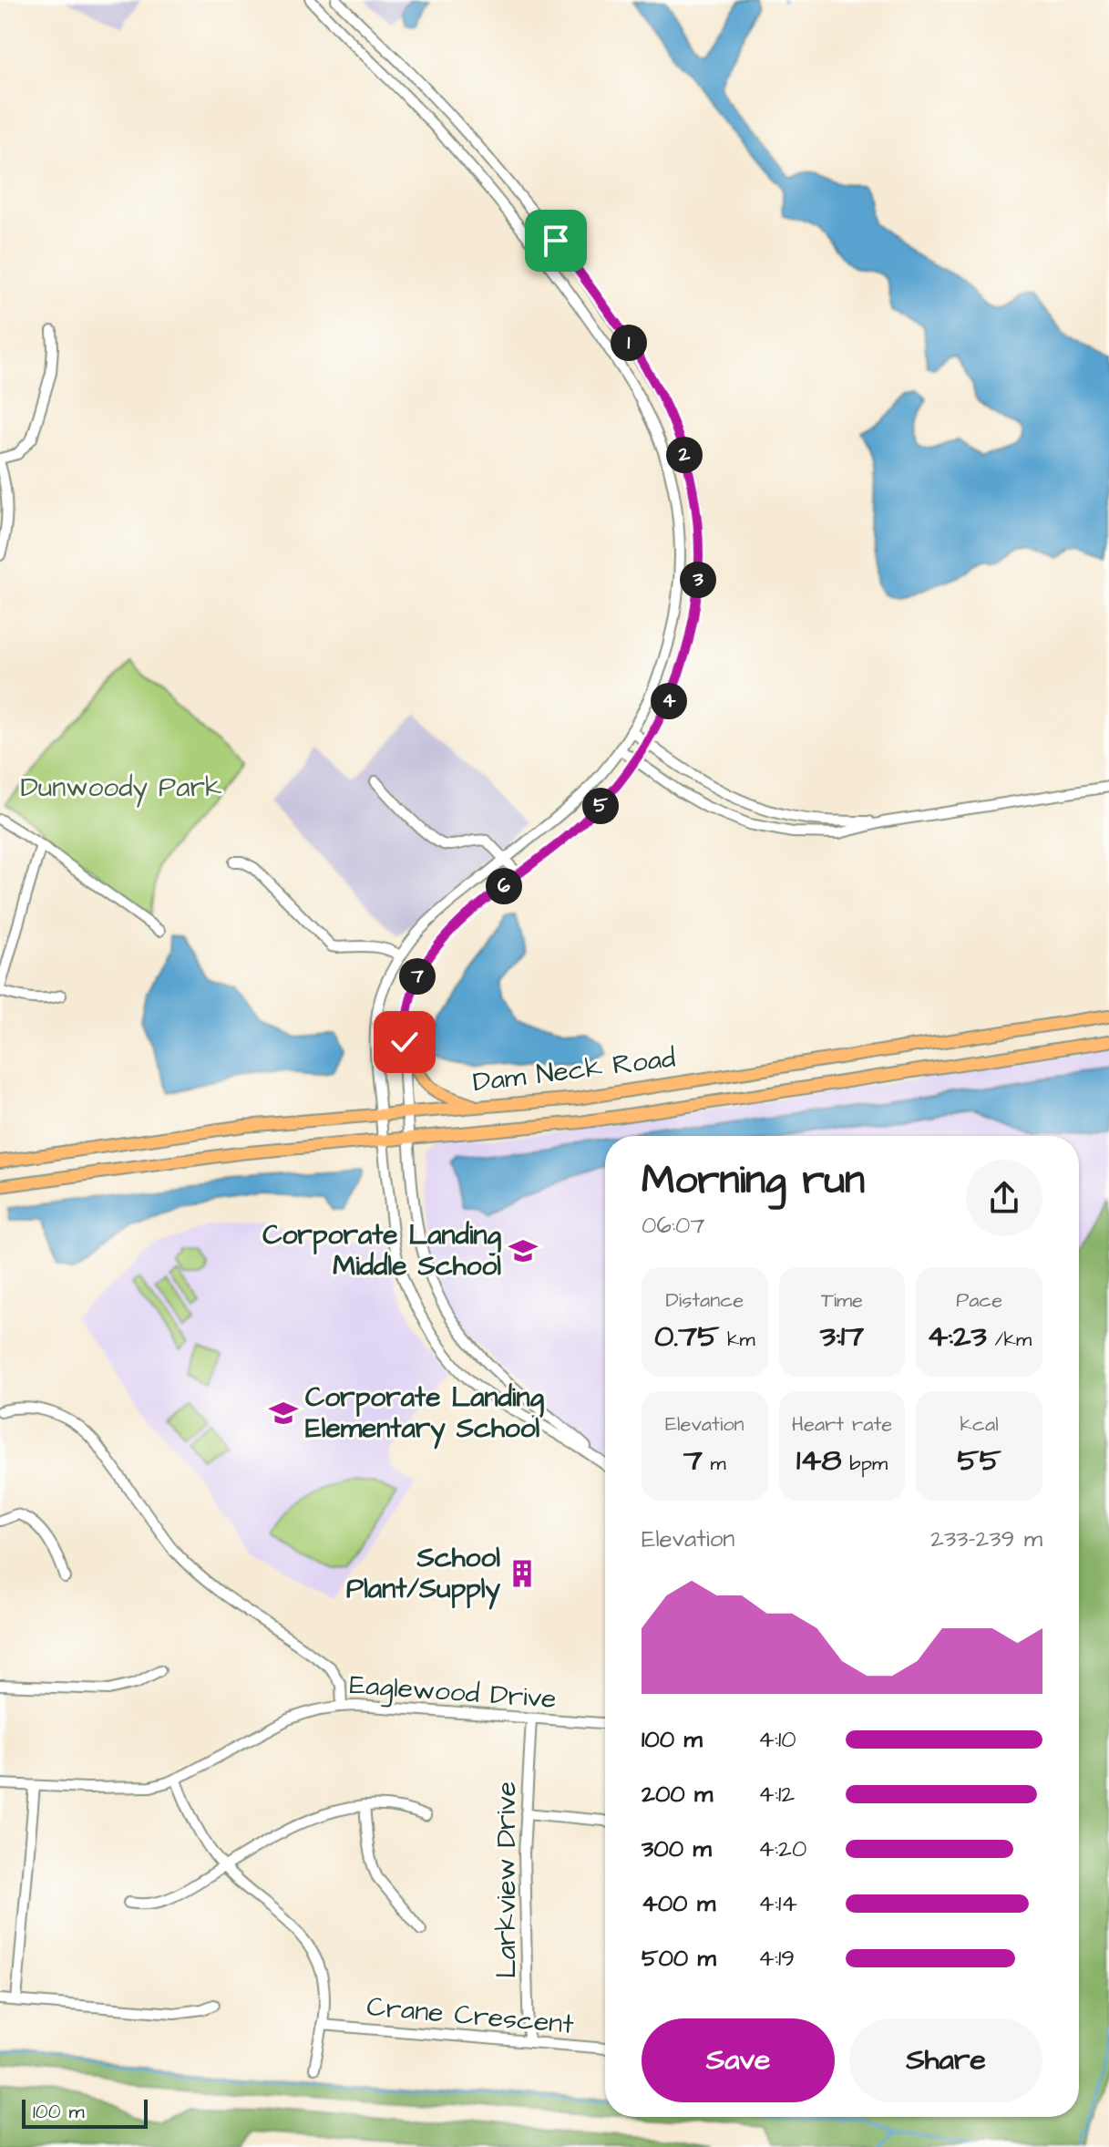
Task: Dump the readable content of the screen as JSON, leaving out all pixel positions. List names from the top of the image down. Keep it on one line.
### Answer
{"streets":{"main road":["Dam Neck Road"],"street":["Eaglewood Drive","Larkview Drive","Crane Crescent"]},"crossings":[["Eaglewood Drive","Larkview Drive"],["Larkview Drive","Crane Crescent"]],"parks":["Dunwoody Park"],"places":{"school or university":["Corporate Landing Middle School","Corporate Landing Elementary School"],"building":["School Plant/Supply"]},"scale_bar":"100 m","page":{"pins":["1","2","3","4","5","6","7"],"heading":["Morning run","06:07"],"stats":[["Distance","0.75 km"],["Time","3:17"],["Pace","4:23 /km"],["Elevation","7 m"],["Heart rate","148 bpm"],["kcal","55"]],"chart":["Elevation","233–239 m"],"list":[{"name":"100 m","note":"4:10"},{"name":"200 m","note":"4:12"},{"name":"300 m","note":"4:20"},{"name":"400 m","note":"4:14"},{"name":"500 m","note":"4:19"}],"buttons":["Save","Share"],"scale":"100 m"}}
